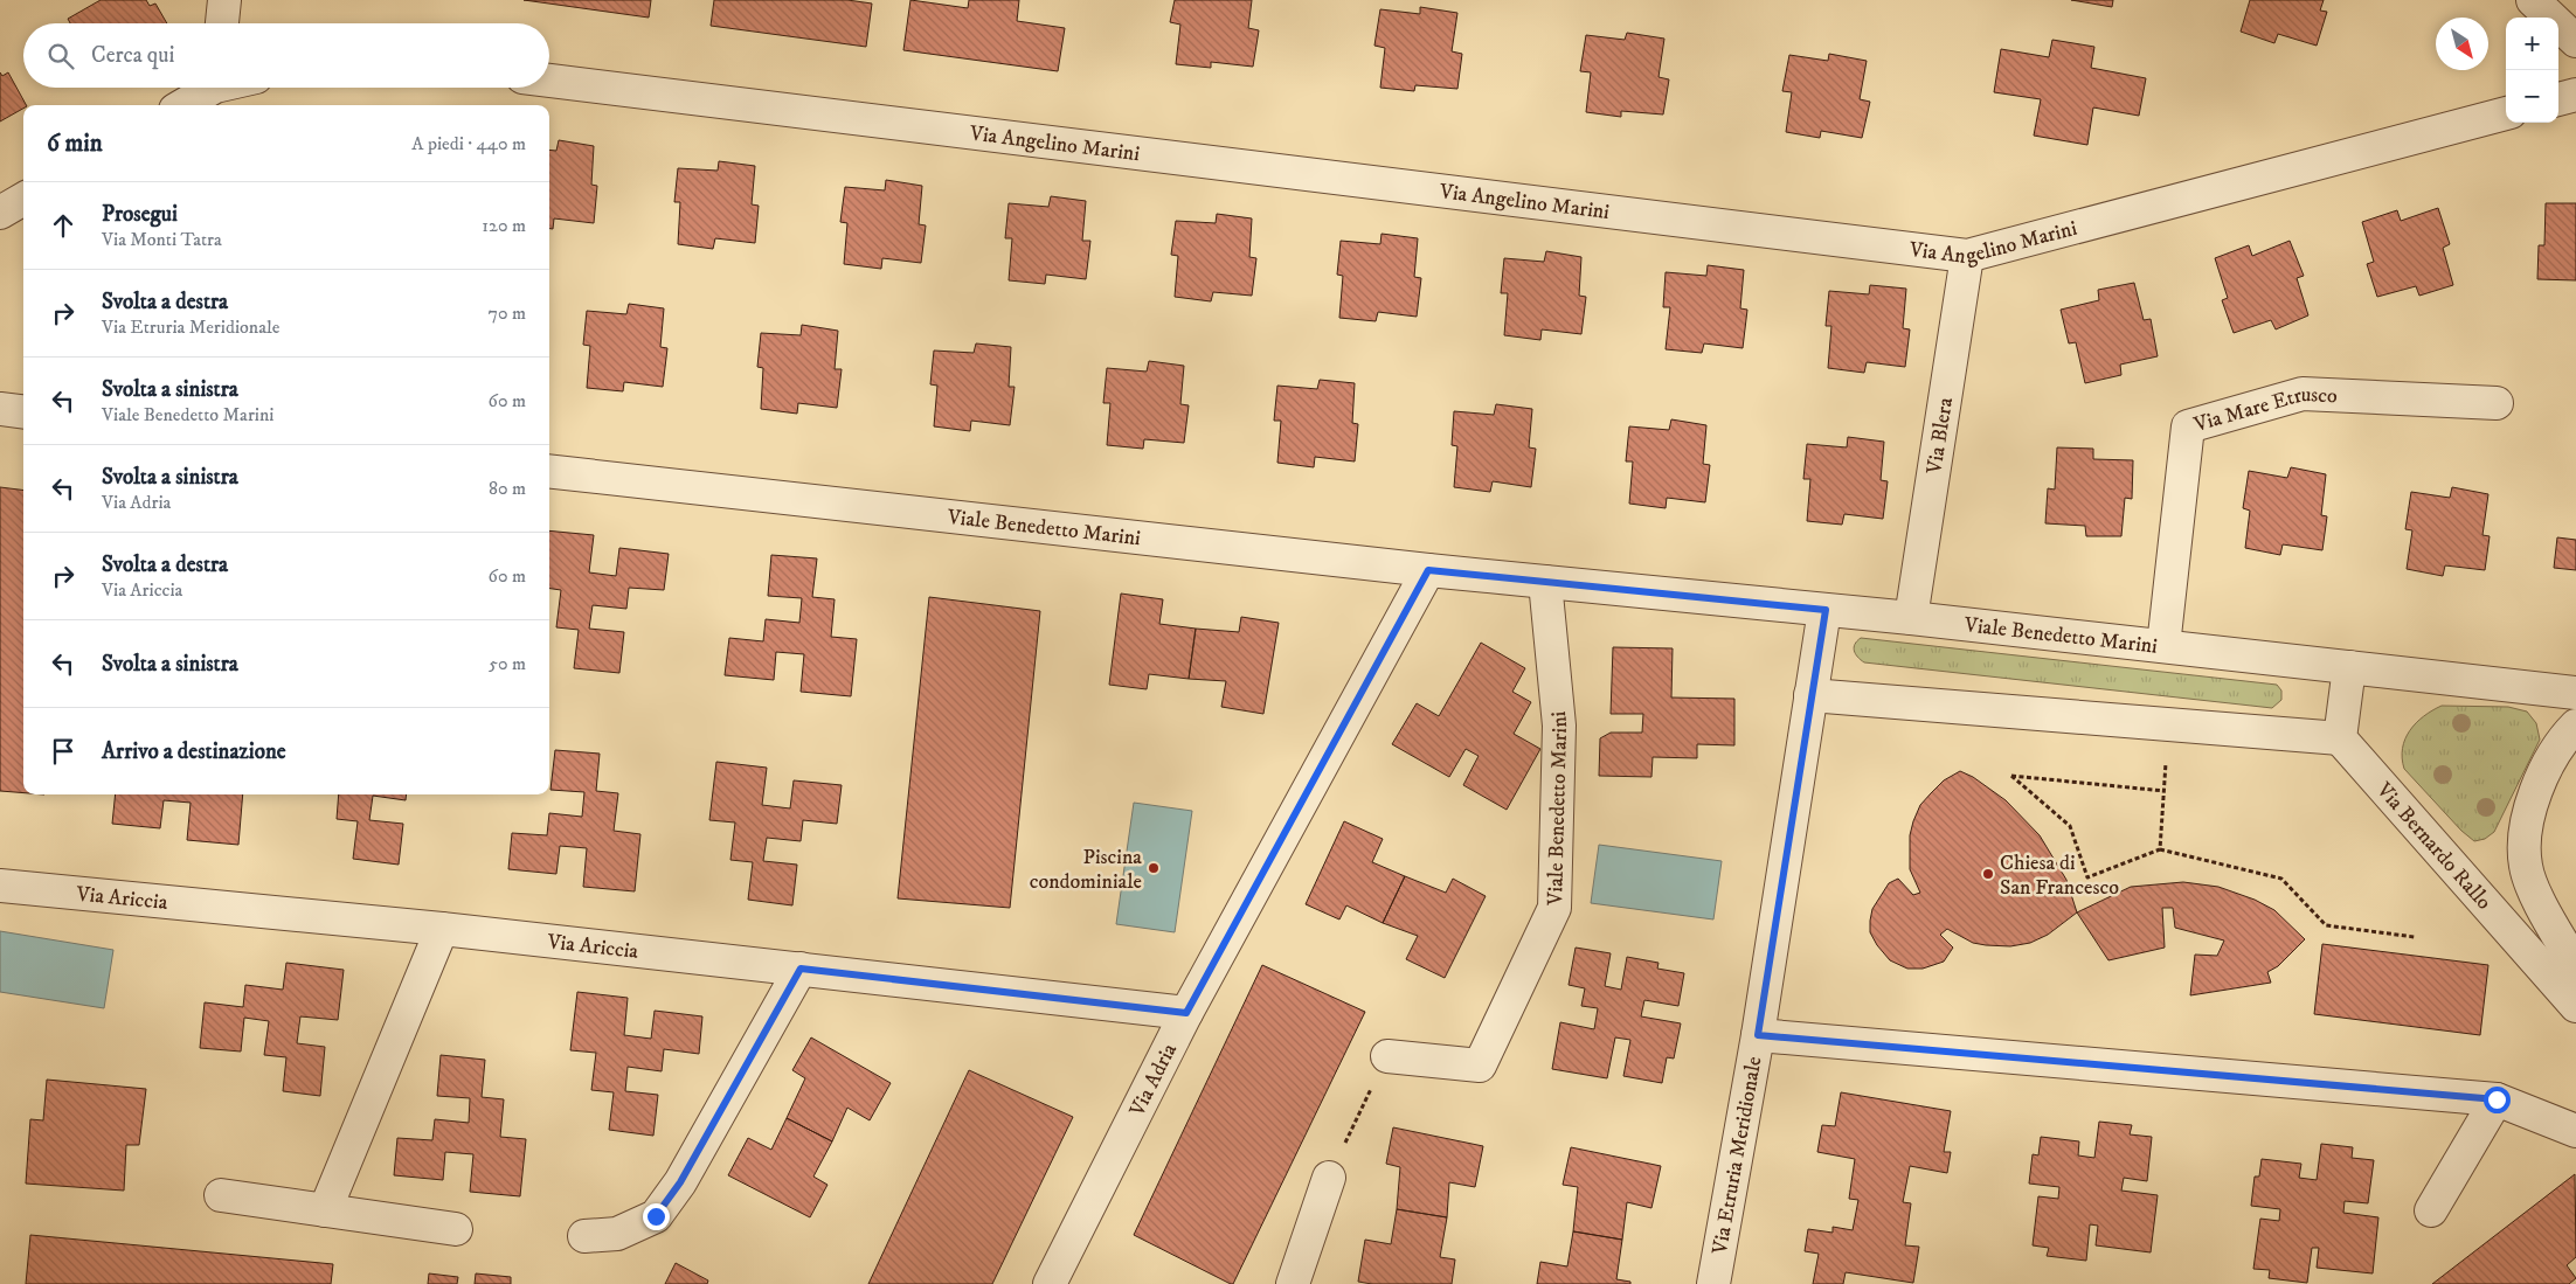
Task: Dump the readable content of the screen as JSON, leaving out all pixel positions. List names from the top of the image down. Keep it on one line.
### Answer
{"streets":{"street":["Via Angelino Marini","Via Mare Etrusco","Via Blera","Viale Benedetto Marini","Via Bernardo Rallo","Via Ariccia","Via Adria","Via Etruria Meridionale"]},"crossings":[["Via Angelino Marini","Via Blera"],["Via Mare Etrusco","Viale Benedetto Marini"],["Via Blera","Viale Benedetto Marini"],["Viale Benedetto Marini","Via Adria"],["Viale Benedetto Marini","Via Etruria Meridionale"],["Via Ariccia","Via Adria"]],"places":["Piscina condominiale","Chiesa di San Francesco"],"north":"bottom right","page":{"map_buttons":["+","−"],"search":"Cerca qui","heading":["6 min","A piedi · 440 m"],"list":[["Prosegui","Via Monti Tatra","120 m"],["Svolta a destra","Via Etruria Meridionale","70 m"],["Svolta a sinistra","Viale Benedetto Marini","60 m"],["Svolta a sinistra","Via Adria","80 m"],["Svolta a destra","Via Ariccia","60 m"],["Svolta a sinistra","50 m"],"Arrivo a destinazione"]}}
